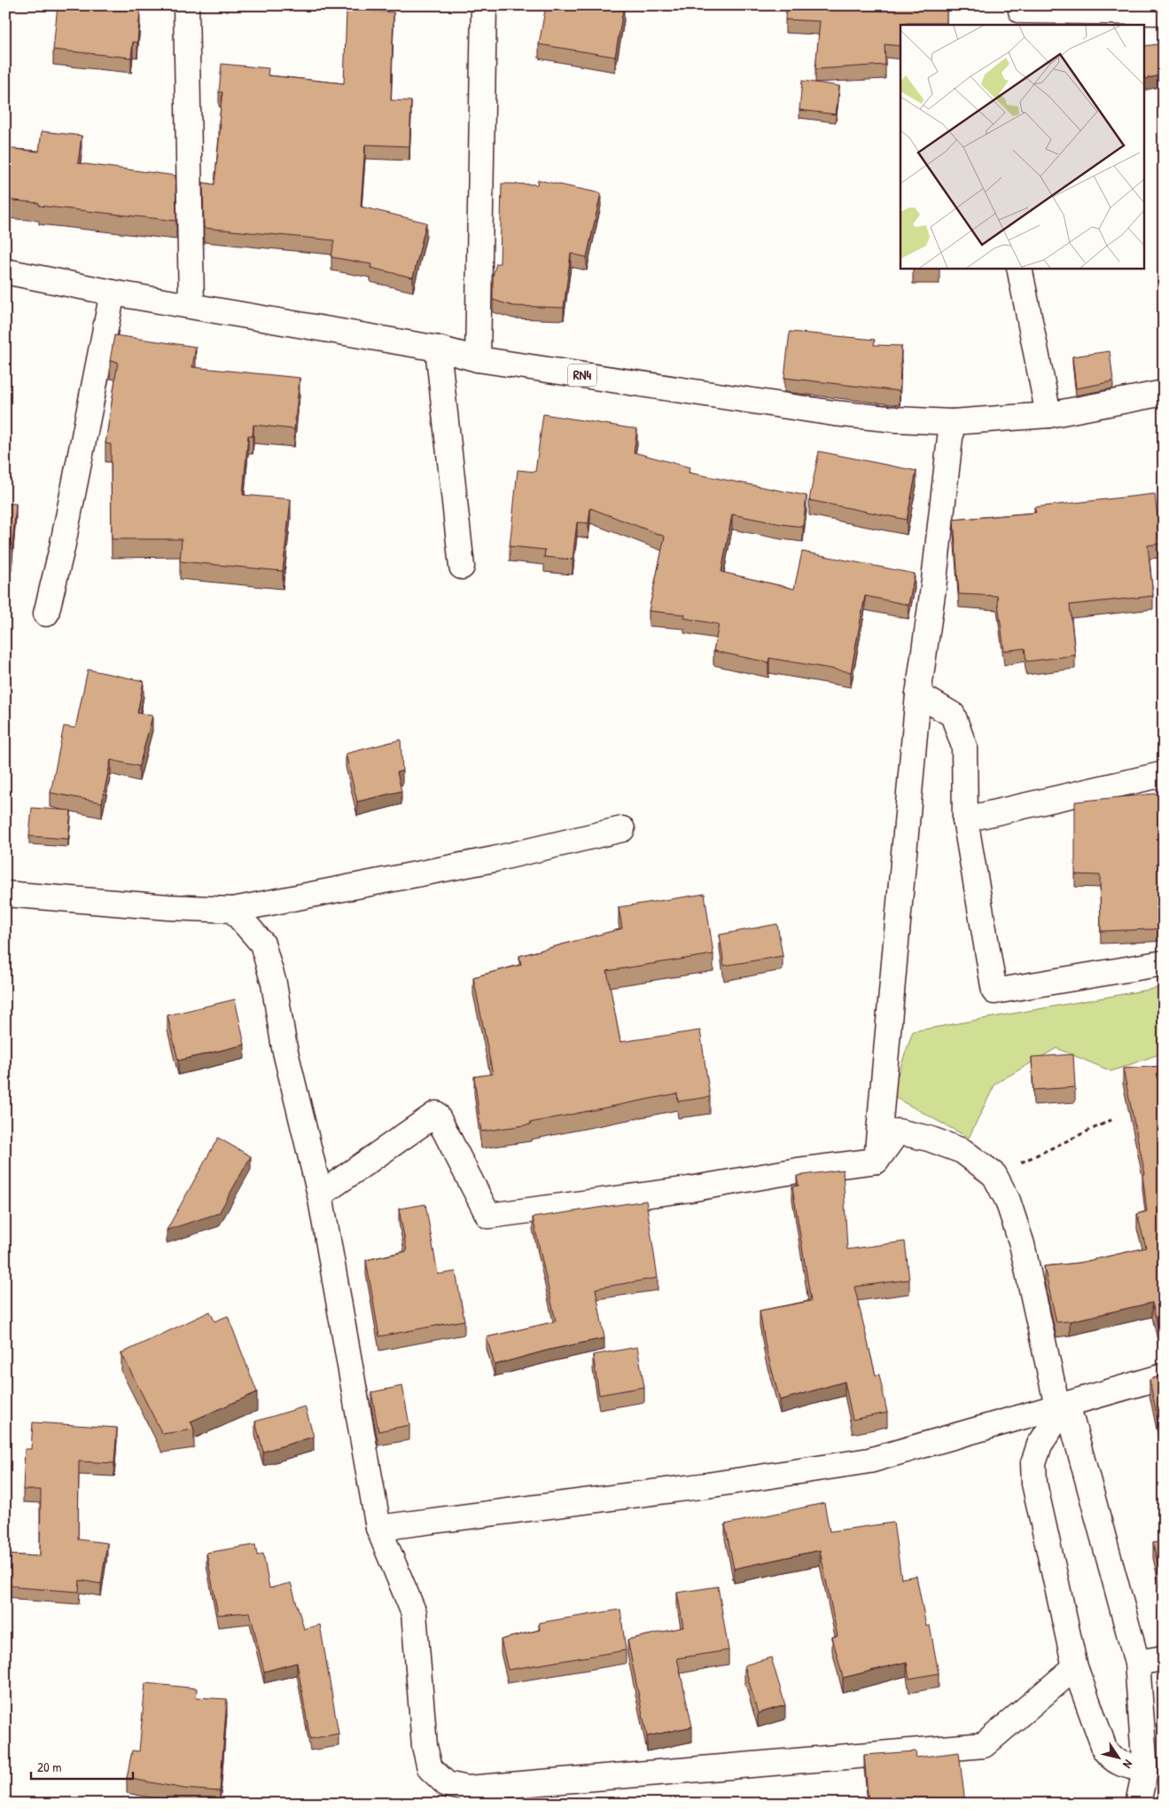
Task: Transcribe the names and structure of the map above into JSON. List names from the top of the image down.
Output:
{
  "streets": {
    "main road": ["RN4"]
  },
  "scale_bar": "20 m",
  "north": "bottom right"
}
